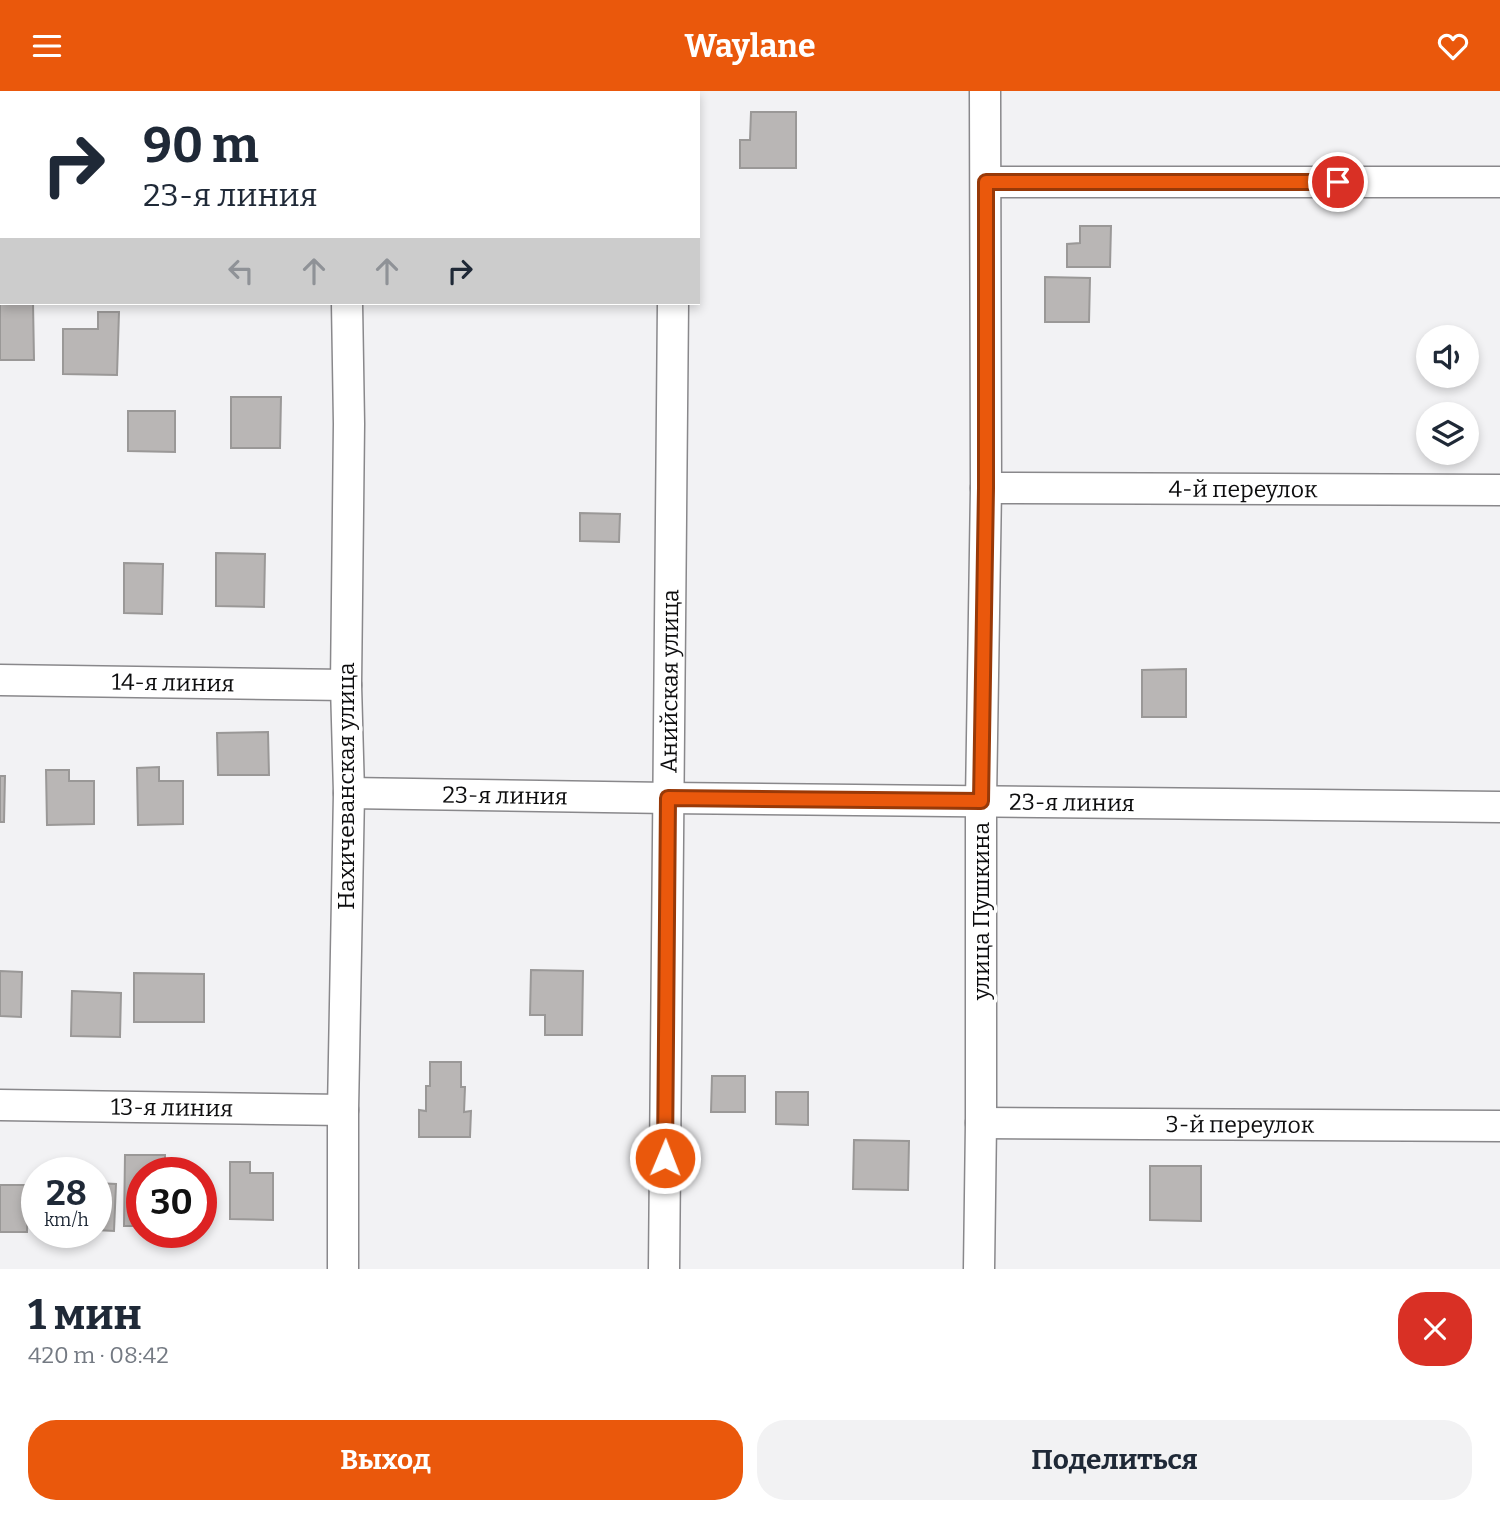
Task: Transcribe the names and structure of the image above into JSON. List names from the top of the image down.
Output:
{
  "streets": {
    "street": [
      "4-й переулок",
      "Анийская улица",
      "14-я линия",
      "Нахичеванская улица",
      "23-я линия",
      "улица Пушкина",
      "13-я линия",
      "3-й переулок"
    ]
  },
  "crossings": [
    ["4-й переулок", "улица Пушкина"],
    ["Анийская улица", "23-я линия"],
    ["14-я линия", "Нахичеванская улица"],
    ["Нахичеванская улица", "23-я линия"],
    ["Нахичеванская улица", "13-я линия"],
    ["23-я линия", "улица Пушкина"],
    ["улица Пушкина", "3-й переулок"]
  ],
  "page": {
    "header": "Waylane",
    "turn": ["90 m", "23-я линия"],
    "speed": "28 km/h",
    "limit": "30",
    "heading": ["1 мин", "420 m · 08:42"],
    "buttons": ["Выход", "Поделиться"]
  }
}
